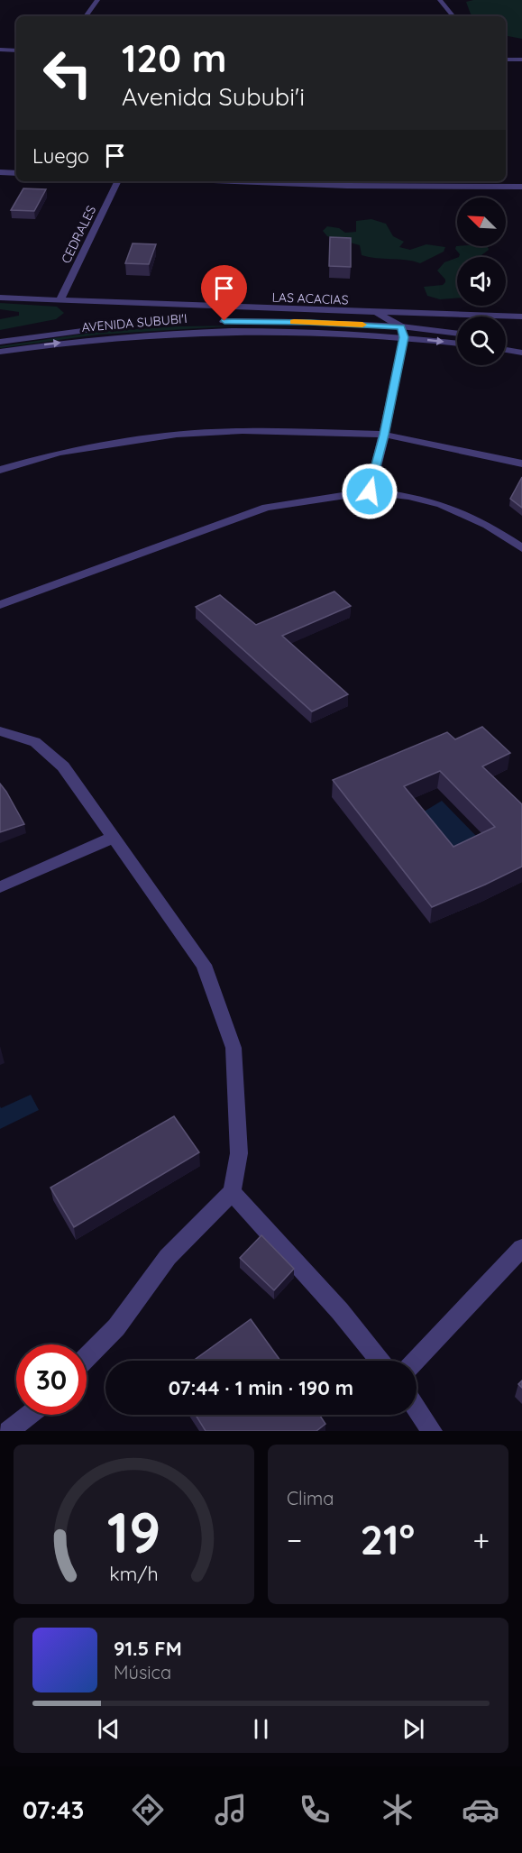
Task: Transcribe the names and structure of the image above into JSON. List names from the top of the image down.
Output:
{
  "streets": {
    "street": ["CEDRALES", "LAS ACACIAS", "AVENIDA SUBUBI'I"]
  },
  "crossings": [
    ["CEDRALES", "LAS ACACIAS"]
  ],
  "north": "top left",
  "page": {
    "turn": ["120 m", "Avenida Sububi'i"],
    "then": "Luego",
    "limit": "30",
    "trip": "07:44 · 1 min · 190 m",
    "tile": "Clima",
    "heat": ["−", "21°", "+"],
    "song": ["91.5 FM", "Música"],
    "tabs": "07:43",
    "gauge": ["19", "km/h"]
  }
}
